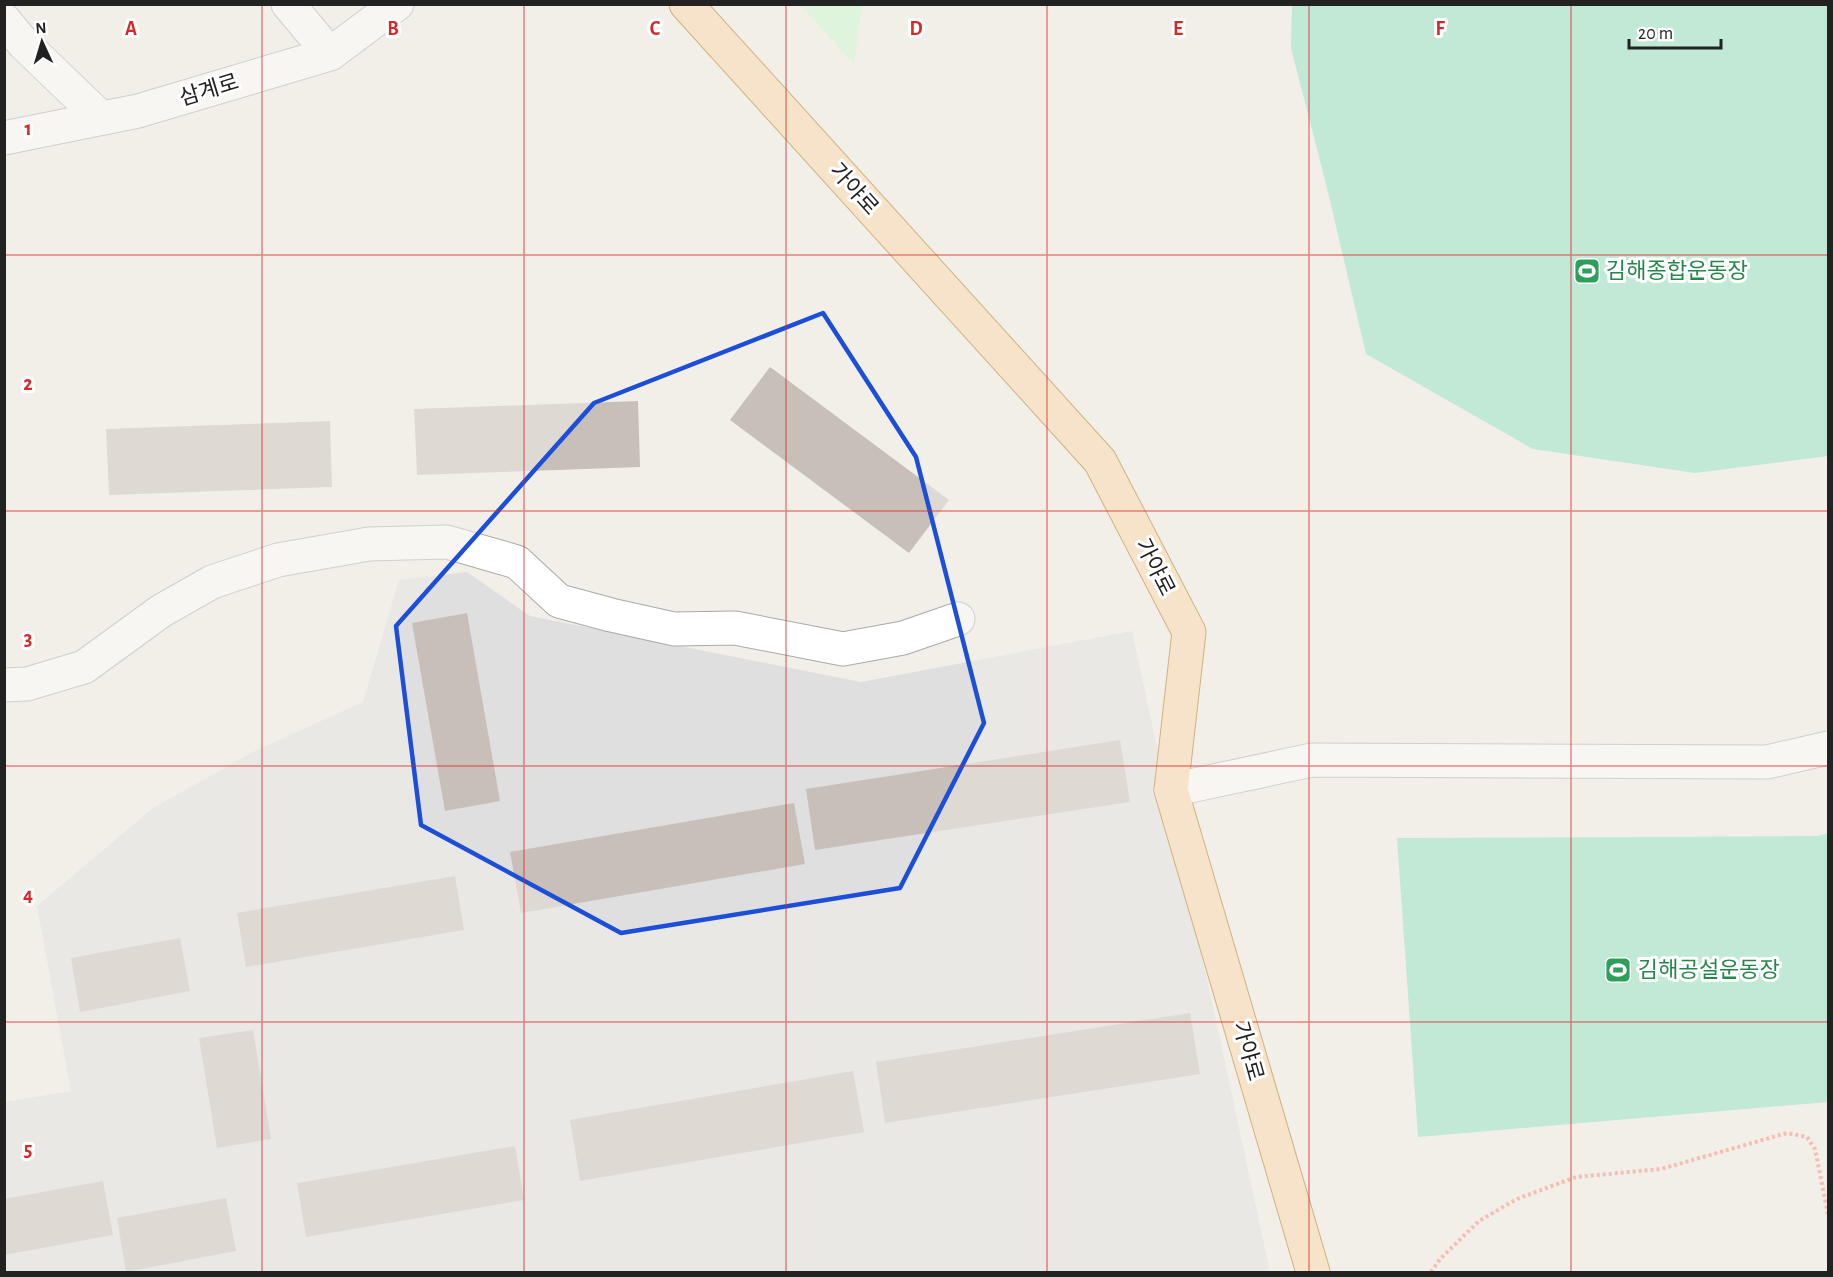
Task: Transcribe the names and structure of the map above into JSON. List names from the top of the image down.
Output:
{
  "streets": {
    "main road": ["가야로"],
    "street": ["삼계로"]
  },
  "places": {
    "sports": ["김해종합운동장", "김해공설운동장"]
  },
  "scale_bar": "20 m",
  "north": "top",
  "grid": {
    "columns": [
      "A",
      "B",
      "C",
      "D",
      "E",
      "F"
    ],
    "rows": [
      "1",
      "2",
      "3",
      "4",
      "5"
    ]
  }
}
